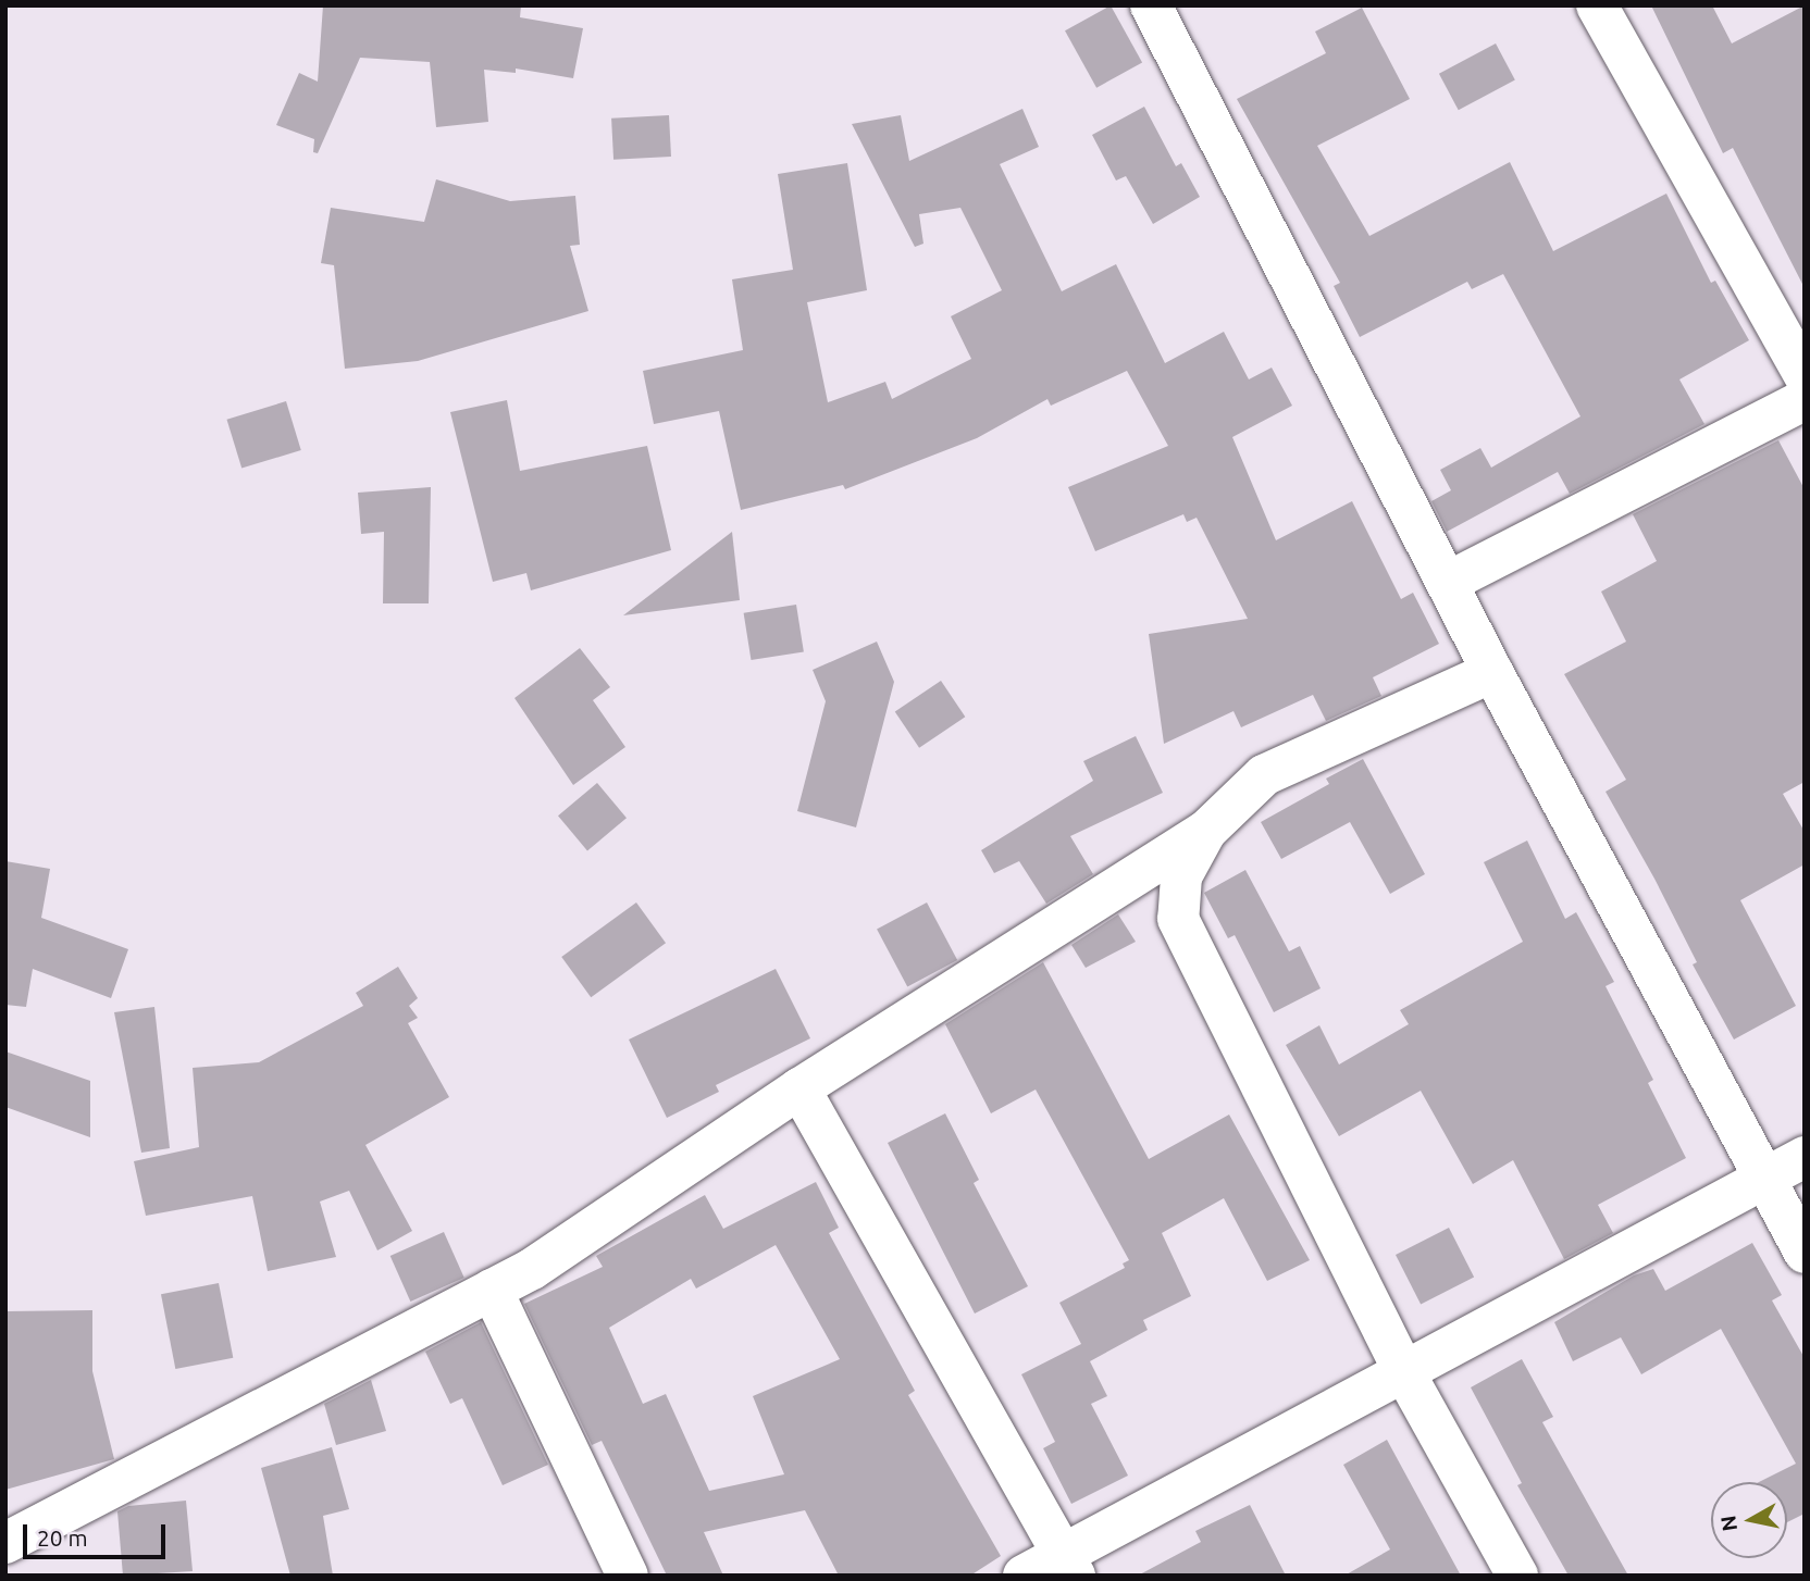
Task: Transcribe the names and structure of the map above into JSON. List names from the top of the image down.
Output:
{
  "scale_bar": "20 m",
  "north": "left"
}
